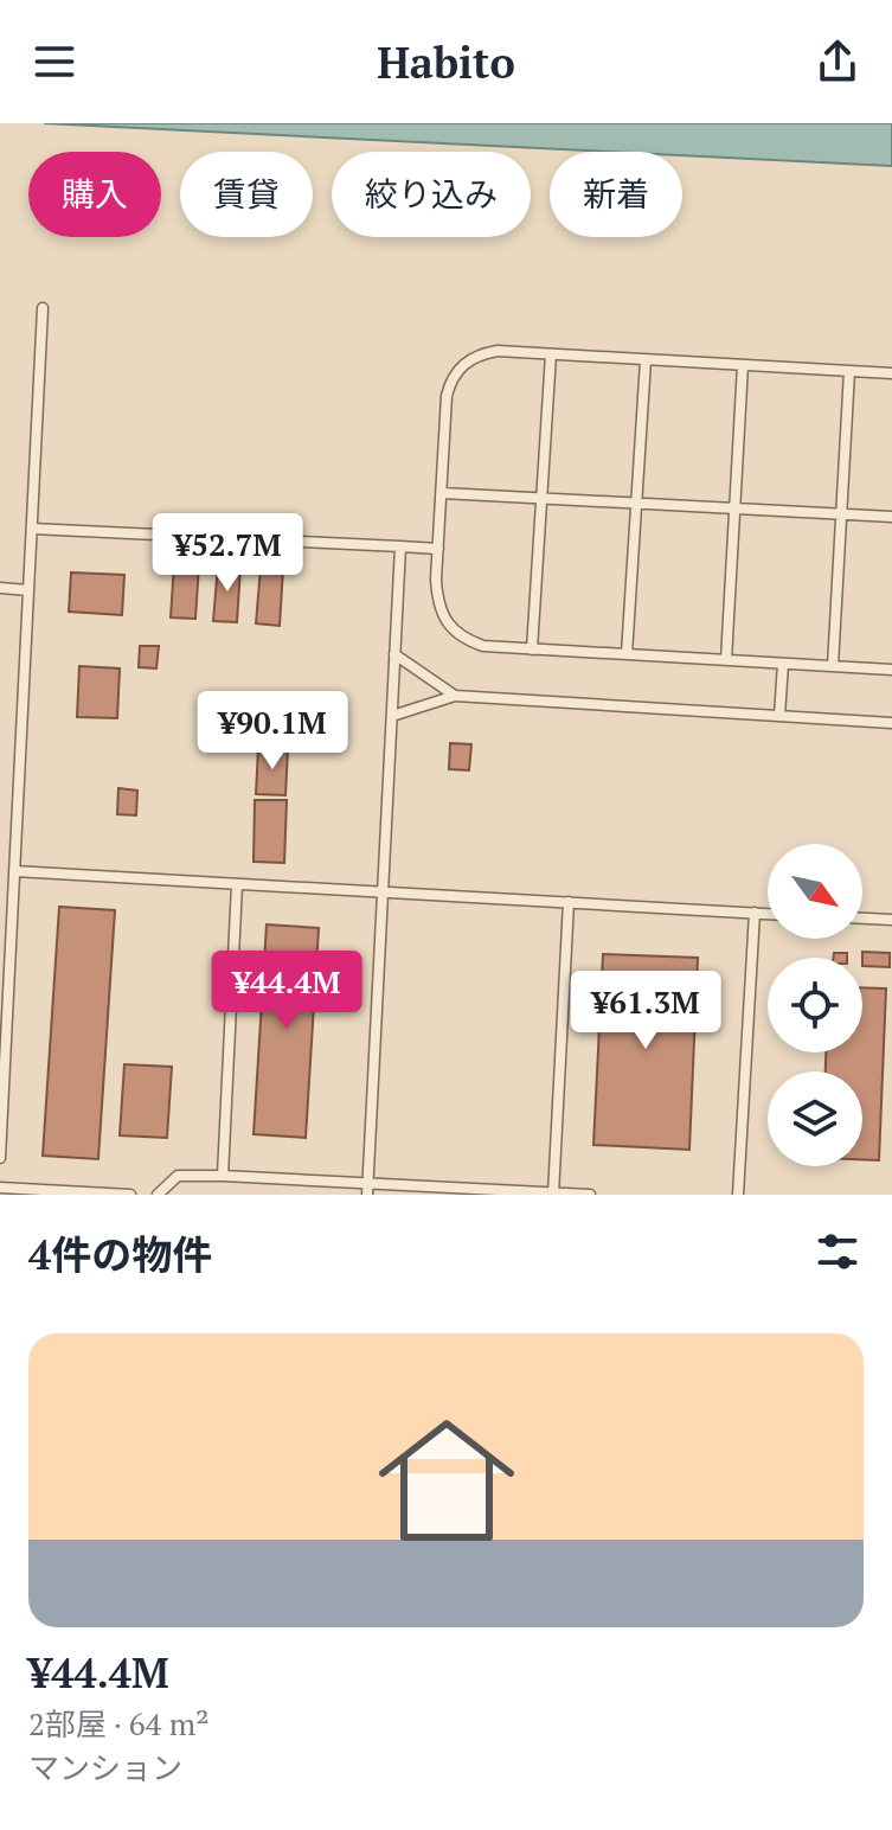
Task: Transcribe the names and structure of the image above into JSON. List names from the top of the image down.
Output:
{
  "north": "bottom right",
  "page": {
    "header": "Habito",
    "chip": [
      "購入",
      "賃貸",
      "絞り込み",
      "新着"
    ],
    "price": [
      "¥52.7M",
      "¥90.1M",
      "¥44.4M",
      "¥61.3M"
    ],
    "heading": "4件の物件",
    "list": [
      {
        "name": "¥44.4M",
        "note": "2部屋 · 64 m² · マンション"
      }
    ]
  }
}
